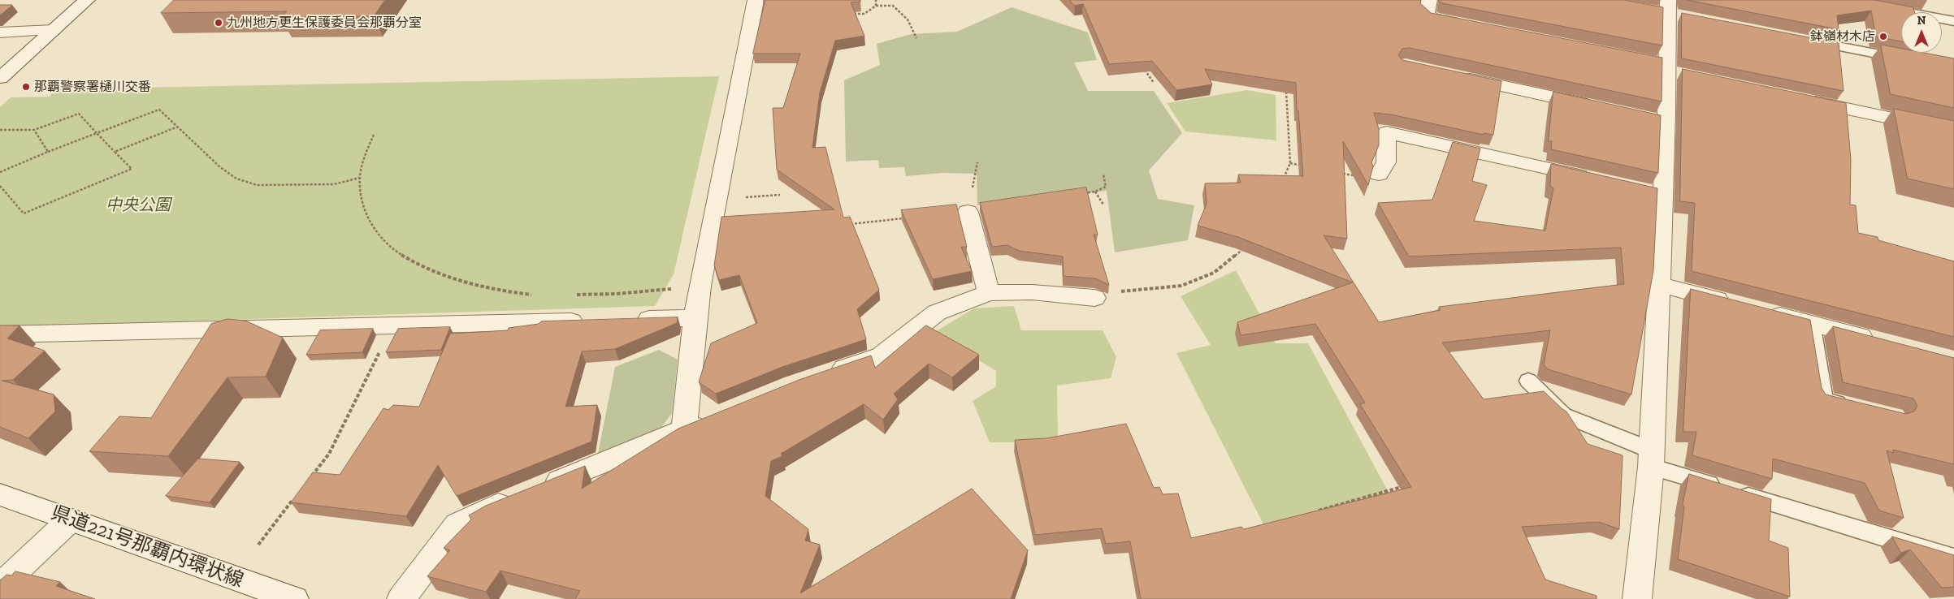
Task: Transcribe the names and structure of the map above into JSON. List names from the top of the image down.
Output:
{
  "streets": {
    "street": ["県道221号那覇内環状線"]
  },
  "parks": ["中央公園"],
  "places": ["九州地方更生保護委員会那覇分室", "鉢嶺材木店", "那覇警察署樋川交番"],
  "north": "top"
}
